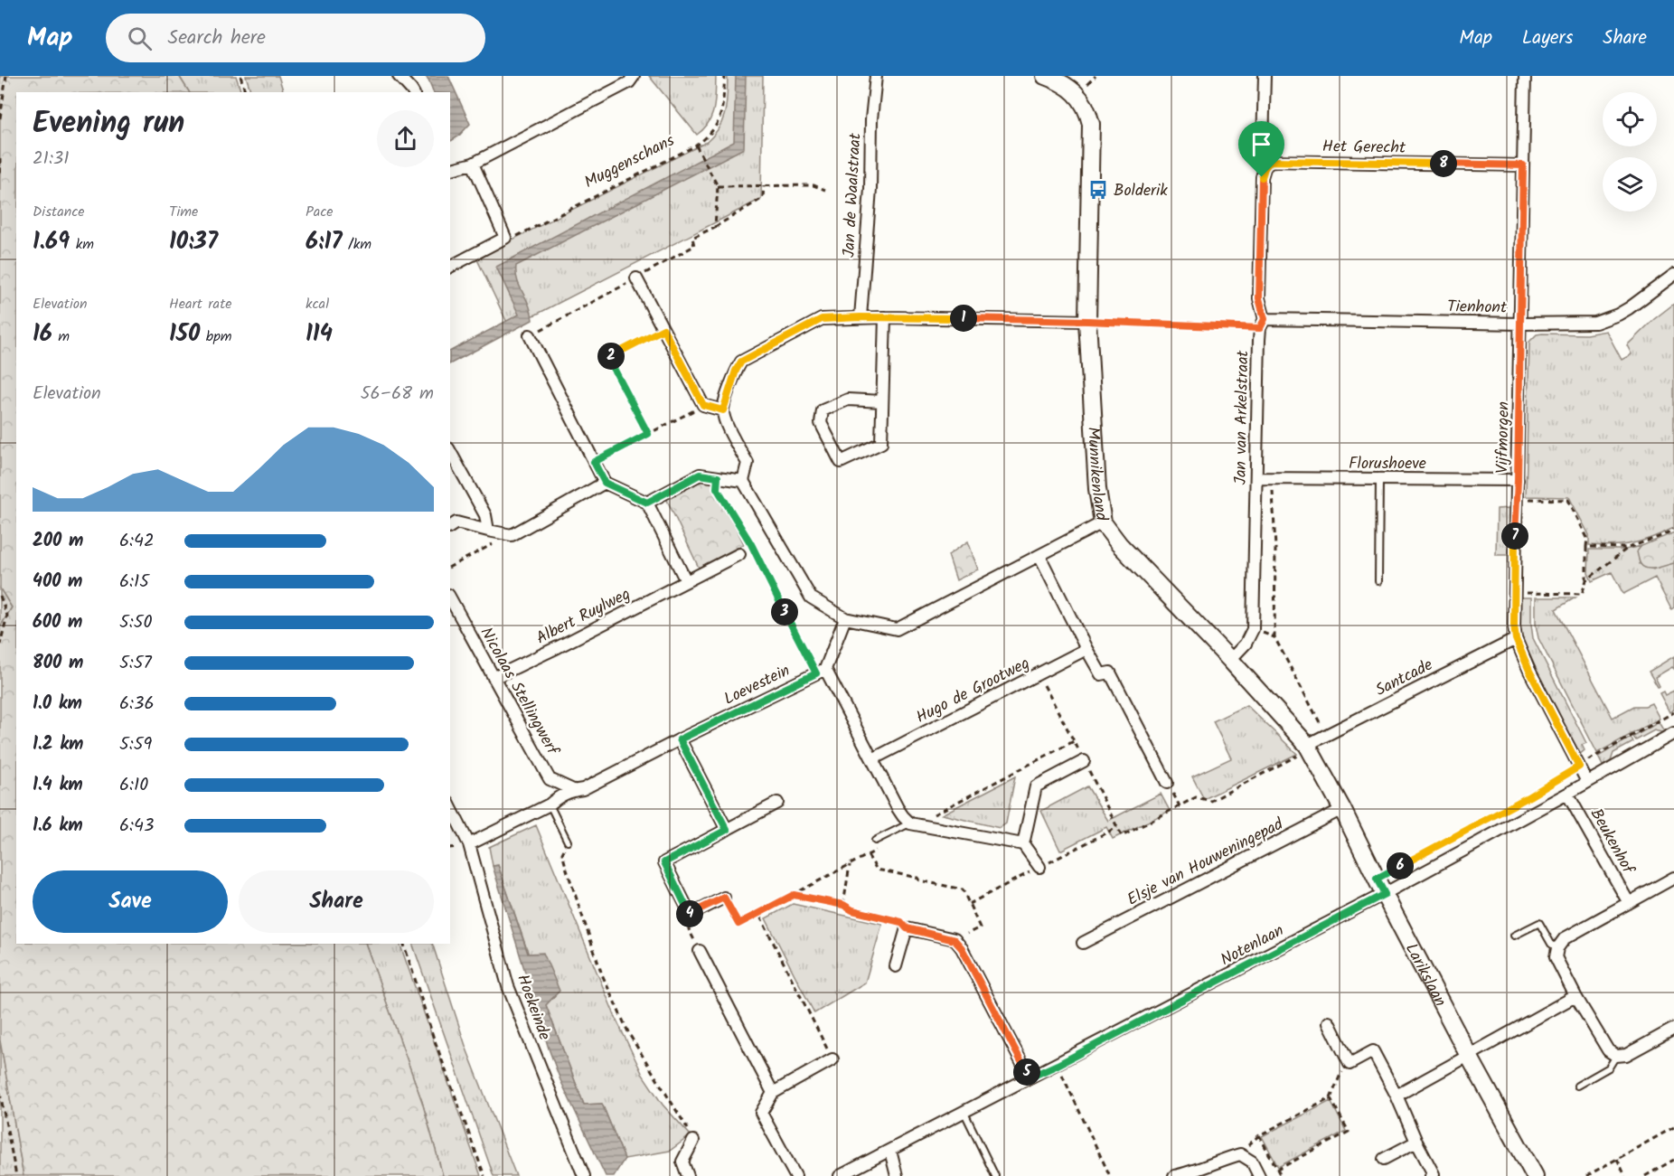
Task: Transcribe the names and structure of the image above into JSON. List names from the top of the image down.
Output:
{
  "streets": {
    "street": [
      "Het Gerecht",
      "Jan de Waalstraat",
      "Tienhont",
      "Jan van Arkelstraat",
      "Vijfmorgen",
      "Florushoeve",
      "Munnikenland",
      "Albert Ruylweg",
      "Santcade",
      "Loevestein",
      "Hugo de Grootweg",
      "Nicolaas Stellingwerf",
      "Beukenhof",
      "Elsje van Houweningepad",
      "Notenlaan",
      "Larikslaan",
      "Hoekeinde"
    ],
    "path": ["Muggenschans"]
  },
  "crossings": [
    ["Het Gerecht", "Jan van Arkelstraat"],
    ["Het Gerecht", "Vijfmorgen"],
    ["Tienhont", "Jan van Arkelstraat"],
    ["Tienhont", "Vijfmorgen"],
    ["Jan van Arkelstraat", "Florushoeve"],
    ["Jan van Arkelstraat", "Munnikenland"],
    ["Vijfmorgen", "Florushoeve"],
    ["Vijfmorgen", "Santcade"],
    ["Vijfmorgen", "Notenlaan"],
    ["Munnikenland", "Santcade"],
    ["Munnikenland", "Elsje van Houweningepad"],
    ["Munnikenland", "Notenlaan"],
    ["Munnikenland", "Larikslaan"],
    ["Albert Ruylweg", "Nicolaas Stellingwerf"],
    ["Loevestein", "Nicolaas Stellingwerf"],
    ["Beukenhof", "Notenlaan"],
    ["Notenlaan", "Larikslaan"]
  ],
  "places": {
    "bus stop": ["Bolderik"]
  },
  "page": {
    "header": "Map",
    "search": "Search here",
    "nav": ["Map", "Layers", "Share"],
    "heading": ["Evening run", "21:31"],
    "pins": [
      "8",
      "1",
      "2",
      "7",
      "3",
      "6",
      "4",
      "5"
    ],
    "stats": [
      ["Distance", "1.69 km"],
      ["Time", "10:37"],
      ["Pace", "6:17 /km"],
      ["Elevation", "16 m"],
      ["Heart rate", "150 bpm"],
      ["kcal", "114"]
    ],
    "chart": ["Elevation", "56–68 m"],
    "list": [
      {
        "name": "200 m",
        "note": "6:42"
      },
      {
        "name": "400 m",
        "note": "6:15"
      },
      {
        "name": "600 m",
        "note": "5:50"
      },
      {
        "name": "800 m",
        "note": "5:57"
      },
      {
        "name": "1.0 km",
        "note": "6:36"
      },
      {
        "name": "1.2 km",
        "note": "5:59"
      },
      {
        "name": "1.4 km",
        "note": "6:10"
      },
      {
        "name": "1.6 km",
        "note": "6:43"
      }
    ],
    "buttons": ["Save", "Share"]
  }
}
